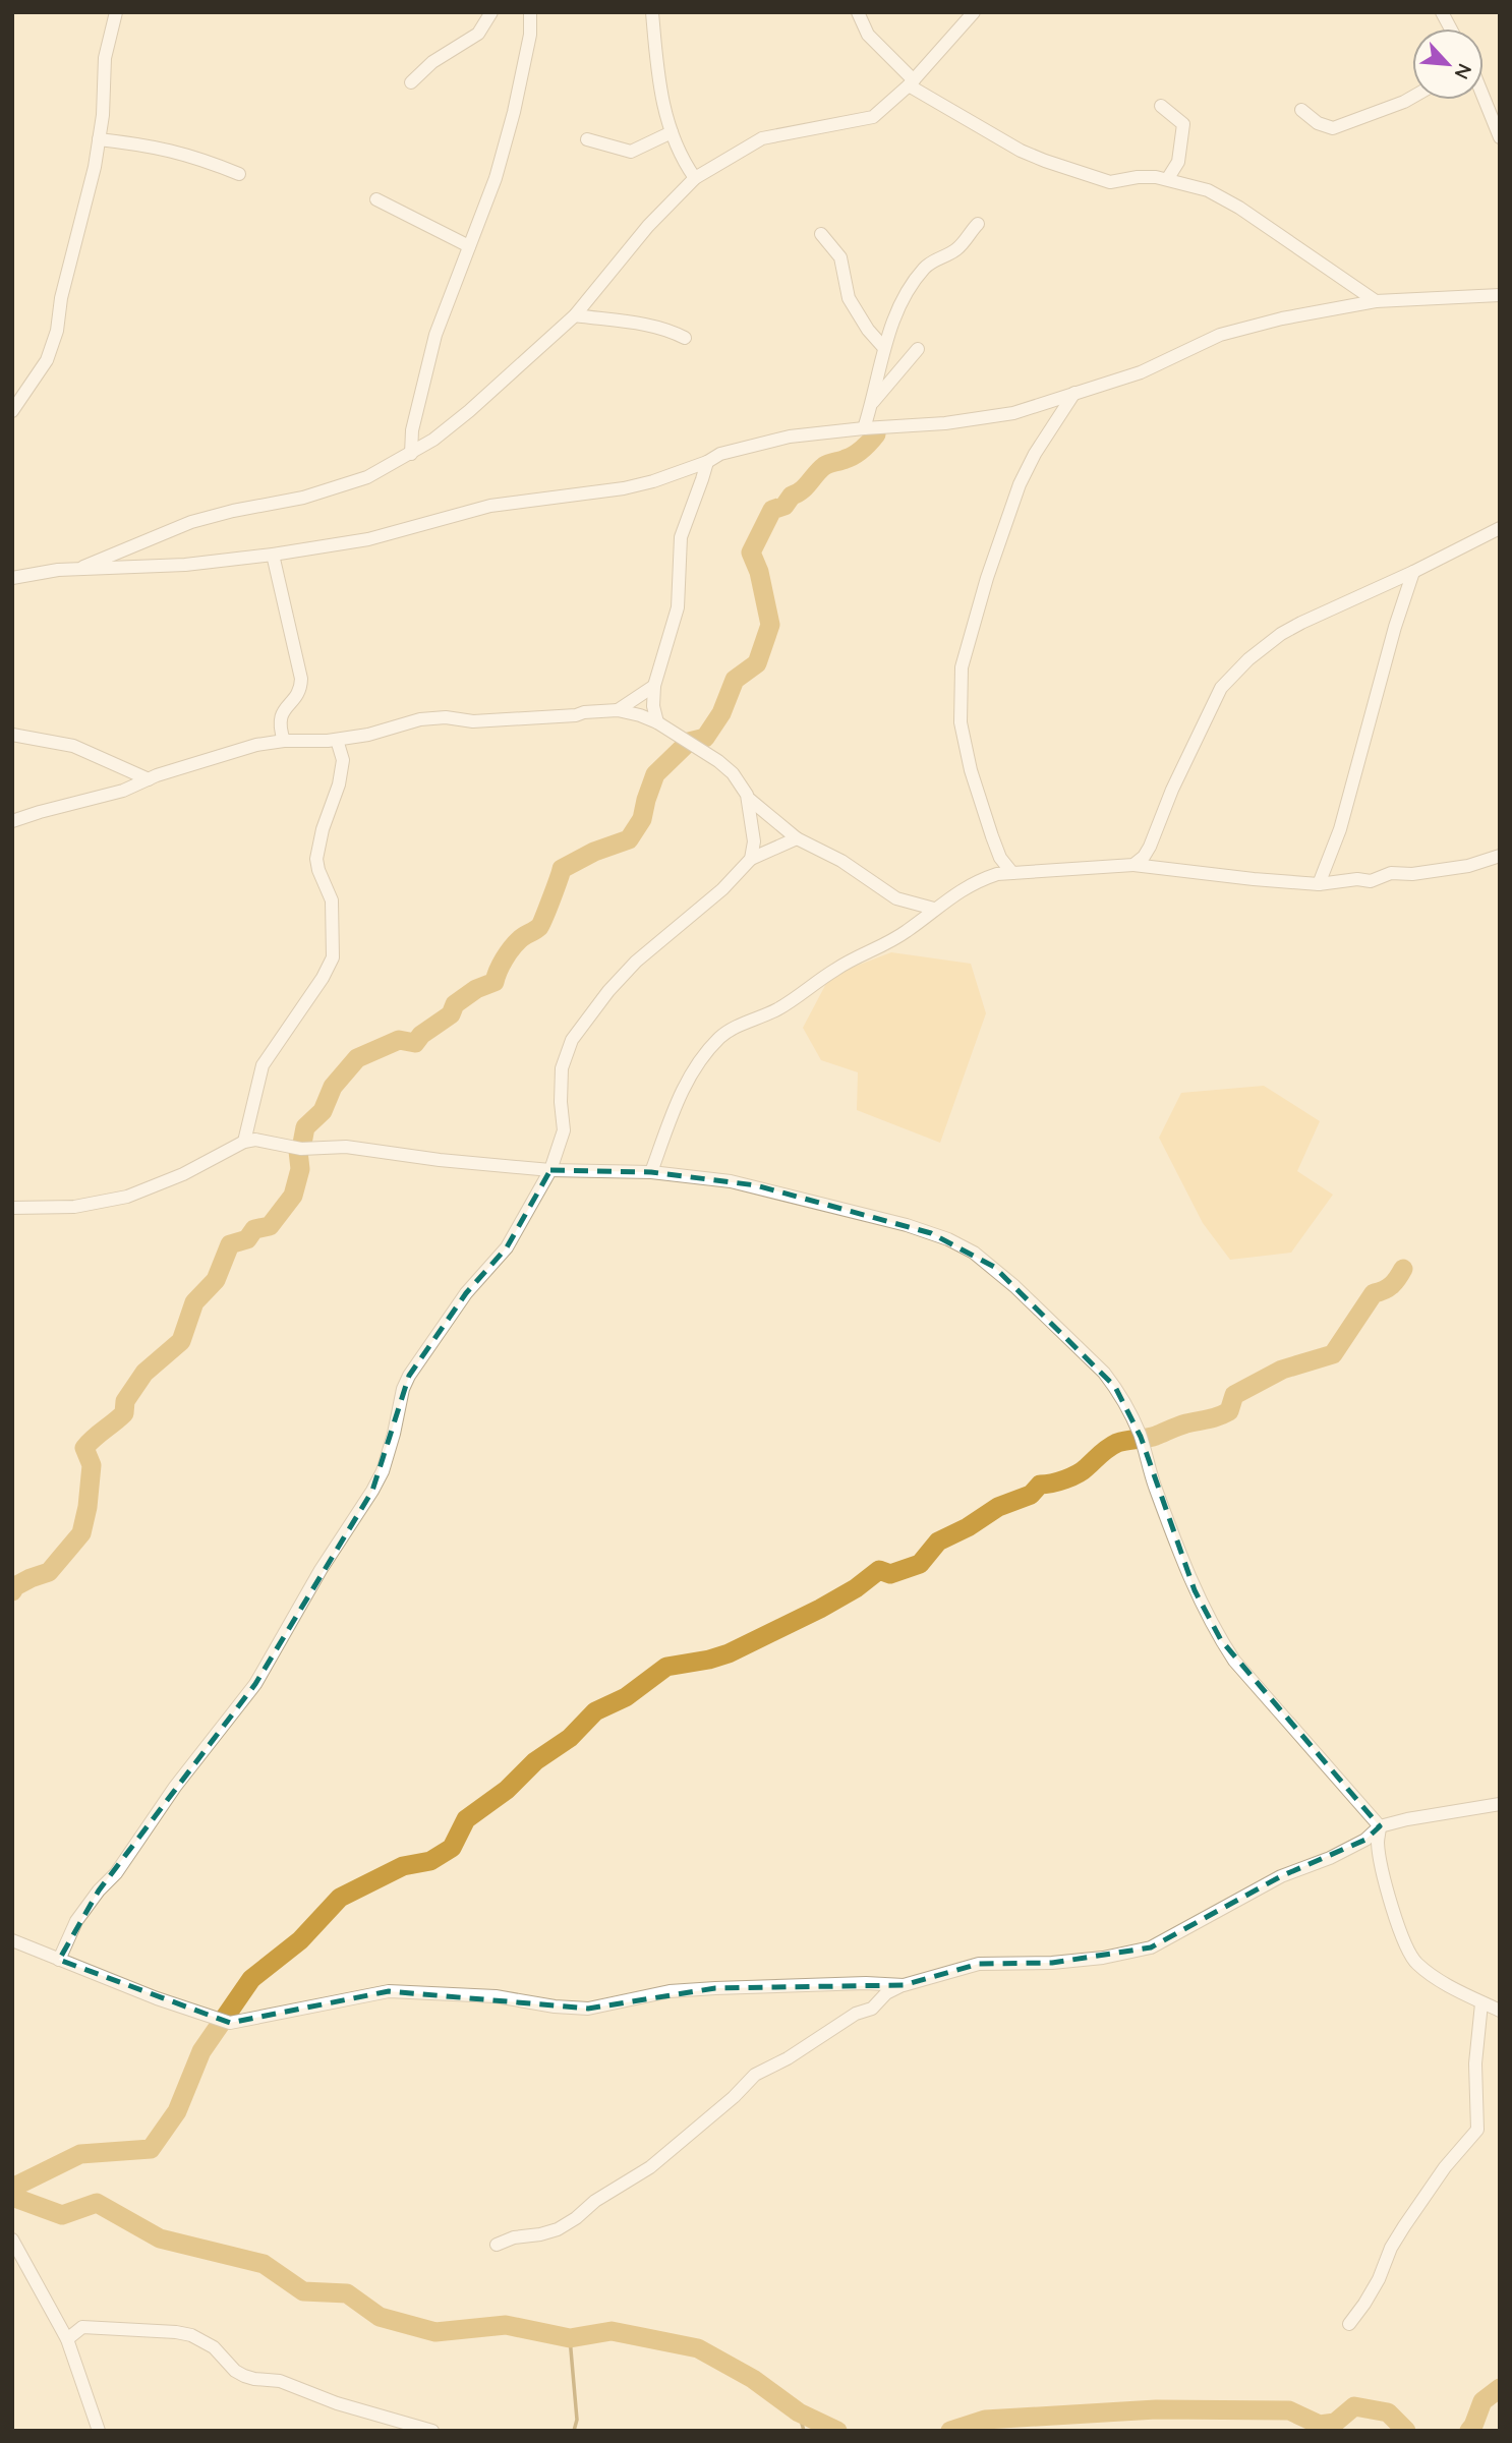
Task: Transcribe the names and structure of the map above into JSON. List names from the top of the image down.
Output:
{
  "north": "bottom right"
}
